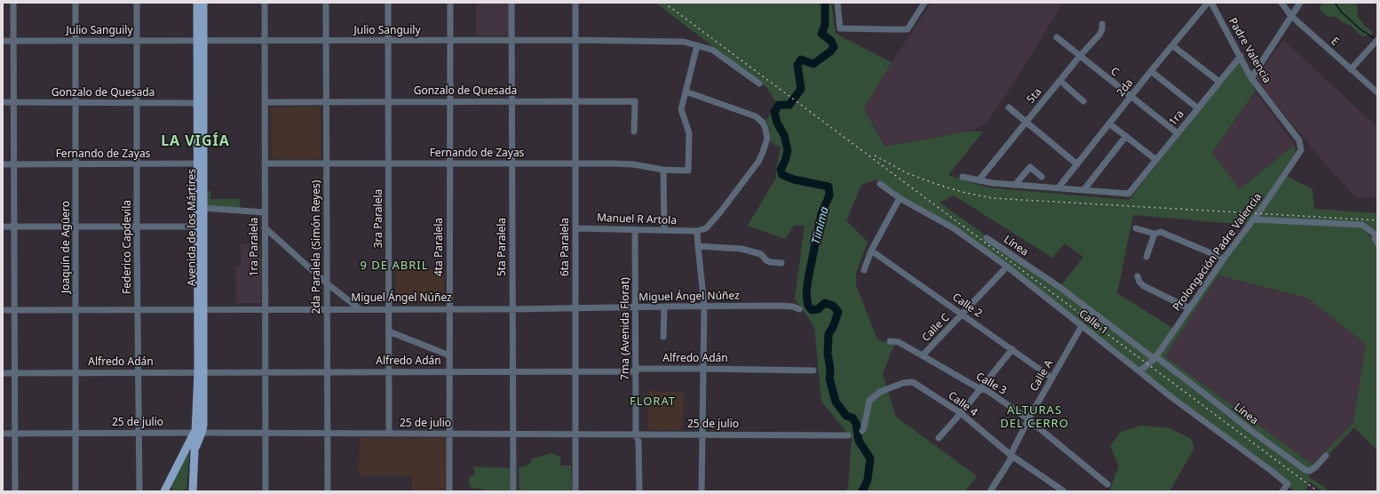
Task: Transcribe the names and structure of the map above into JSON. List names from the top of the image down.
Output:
{
  "streets": {
    "main road": ["Avenida de los Mártires"],
    "street": [
      "Julio Sanguily",
      "E",
      "Padre Valencia",
      "C",
      "2da",
      "Gonzalo de Quesada",
      "5ta",
      "1ra",
      "Fernando de Zayas",
      "3ra Paralela",
      "Manuel R Artola",
      "Línea",
      "Joaquín de Agüero",
      "Federico Capdevila",
      "1ra Paralela",
      "2da Paralela (Simón Reyes)",
      "4ta Paralela",
      "5ta Paralela",
      "6ta Paralela",
      "Prolongación Padre Valencia",
      "Miguel Ángel Núñez",
      "Calle 2",
      "Calle 1",
      "Calle C",
      "7ma (Avenida Florat)",
      "Alfredo Adán",
      "Calle A",
      "Calle 3",
      "Calle 4",
      "25 de julio"
    ]
  },
  "crossings": [
    ["Julio Sanguily", "3ra Paralela"],
    ["Julio Sanguily", "Avenida de los Mártires"],
    ["Julio Sanguily", "Joaquín de Agüero"],
    ["Julio Sanguily", "Federico Capdevila"],
    ["Julio Sanguily", "1ra Paralela"],
    ["Julio Sanguily", "2da Paralela (Simón Reyes)"],
    ["Julio Sanguily", "4ta Paralela"],
    ["Julio Sanguily", "5ta Paralela"],
    ["Julio Sanguily", "6ta Paralela"],
    ["Padre Valencia", "1ra"],
    ["Padre Valencia", "Prolongación Padre Valencia"],
    ["C", "2da"],
    ["C", "5ta"],
    ["C", "1ra"],
    ["Gonzalo de Quesada", "3ra Paralela"],
    ["Gonzalo de Quesada", "Avenida de los Mártires"],
    ["Gonzalo de Quesada", "Joaquín de Agüero"],
    ["Gonzalo de Quesada", "Federico Capdevila"],
    ["Gonzalo de Quesada", "1ra Paralela"],
    ["Gonzalo de Quesada", "2da Paralela (Simón Reyes)"],
    ["Gonzalo de Quesada", "4ta Paralela"],
    ["Gonzalo de Quesada", "5ta Paralela"],
    ["Gonzalo de Quesada", "6ta Paralela"],
    ["Fernando de Zayas", "3ra Paralela"],
    ["Fernando de Zayas", "Avenida de los Mártires"],
    ["Fernando de Zayas", "Joaquín de Agüero"],
    ["Fernando de Zayas", "Federico Capdevila"],
    ["Fernando de Zayas", "1ra Paralela"],
    ["Fernando de Zayas", "2da Paralela (Simón Reyes)"],
    ["Fernando de Zayas", "4ta Paralela"],
    ["Fernando de Zayas", "5ta Paralela"],
    ["Fernando de Zayas", "6ta Paralela"],
    ["3ra Paralela", "Miguel Ángel Núñez"],
    ["3ra Paralela", "Alfredo Adán"],
    ["3ra Paralela", "25 de julio"],
    ["Manuel R Artola", "6ta Paralela"],
    ["Manuel R Artola", "7ma (Avenida Florat)"],
    ["Avenida de los Mártires", "Miguel Ángel Núñez"],
    ["Avenida de los Mártires", "Alfredo Adán"],
    ["Avenida de los Mártires", "25 de julio"],
    ["Línea", "Prolongación Padre Valencia"],
    ["Joaquín de Agüero", "Miguel Ángel Núñez"],
    ["Joaquín de Agüero", "Alfredo Adán"],
    ["Joaquín de Agüero", "25 de julio"],
    ["Federico Capdevila", "Miguel Ángel Núñez"],
    ["Federico Capdevila", "Alfredo Adán"],
    ["Federico Capdevila", "25 de julio"],
    ["1ra Paralela", "Miguel Ángel Núñez"],
    ["1ra Paralela", "Alfredo Adán"],
    ["1ra Paralela", "25 de julio"],
    ["2da Paralela (Simón Reyes)", "Miguel Ángel Núñez"],
    ["2da Paralela (Simón Reyes)", "Alfredo Adán"],
    ["2da Paralela (Simón Reyes)", "25 de julio"],
    ["4ta Paralela", "Miguel Ángel Núñez"],
    ["4ta Paralela", "Alfredo Adán"],
    ["4ta Paralela", "25 de julio"],
    ["5ta Paralela", "Miguel Ángel Núñez"],
    ["5ta Paralela", "Alfredo Adán"],
    ["5ta Paralela", "25 de julio"],
    ["6ta Paralela", "Miguel Ángel Núñez"],
    ["6ta Paralela", "Alfredo Adán"],
    ["6ta Paralela", "25 de julio"],
    ["Prolongación Padre Valencia", "Calle 1"],
    ["Miguel Ángel Núñez", "7ma (Avenida Florat)"],
    ["Calle 2", "Calle C"],
    ["Calle 2", "Calle A"],
    ["Calle 1", "Calle C"],
    ["Calle 1", "Calle A"],
    ["Calle C", "Calle 3"],
    ["7ma (Avenida Florat)", "Alfredo Adán"],
    ["7ma (Avenida Florat)", "25 de julio"],
    ["Calle A", "Calle 3"],
    ["Calle A", "Calle 4"]
  ],
  "districts": [
    "LA VIGÍA",
    "9 DE ABRIL",
    "FLORAT",
    "ALTURAS DEL CERRO"
  ],
  "water": ["Tíinima"]
}
